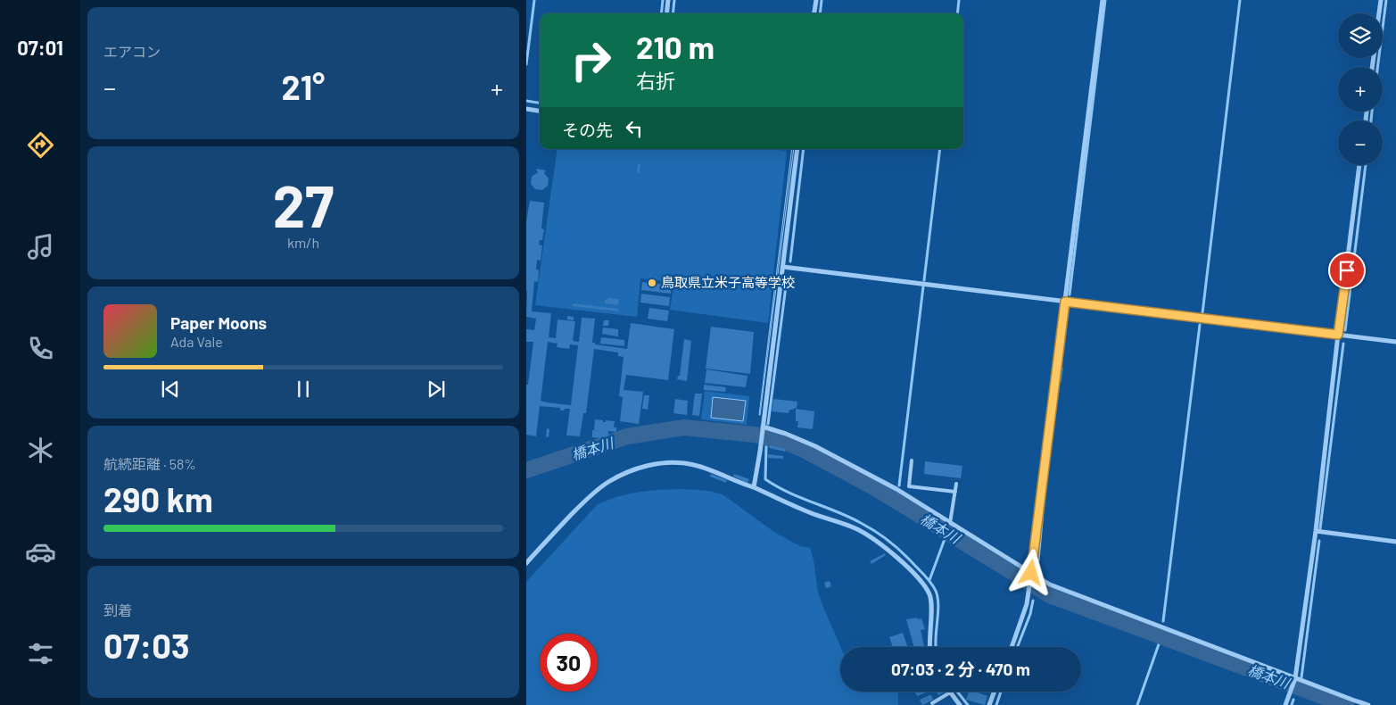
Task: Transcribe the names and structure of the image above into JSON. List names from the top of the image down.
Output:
{
  "water": ["橋本川"],
  "places": ["鳥取県立米子高等学校"],
  "page": {
    "tabs": "07:01",
    "tile": [
      "エアコン",
      ["27", "km/h"],
      ["航続距離 · 58%", "290 km"],
      ["到着", "07:03"]
    ],
    "map_buttons": ["+", "−"],
    "turn": ["210 m", "右折"],
    "heat": ["−", "21°", "+"],
    "then": "その先",
    "song": ["Paper Moons", "Ada Vale"],
    "limit": "30",
    "trip": "07:03 · 2 分 · 470 m"
  }
}
